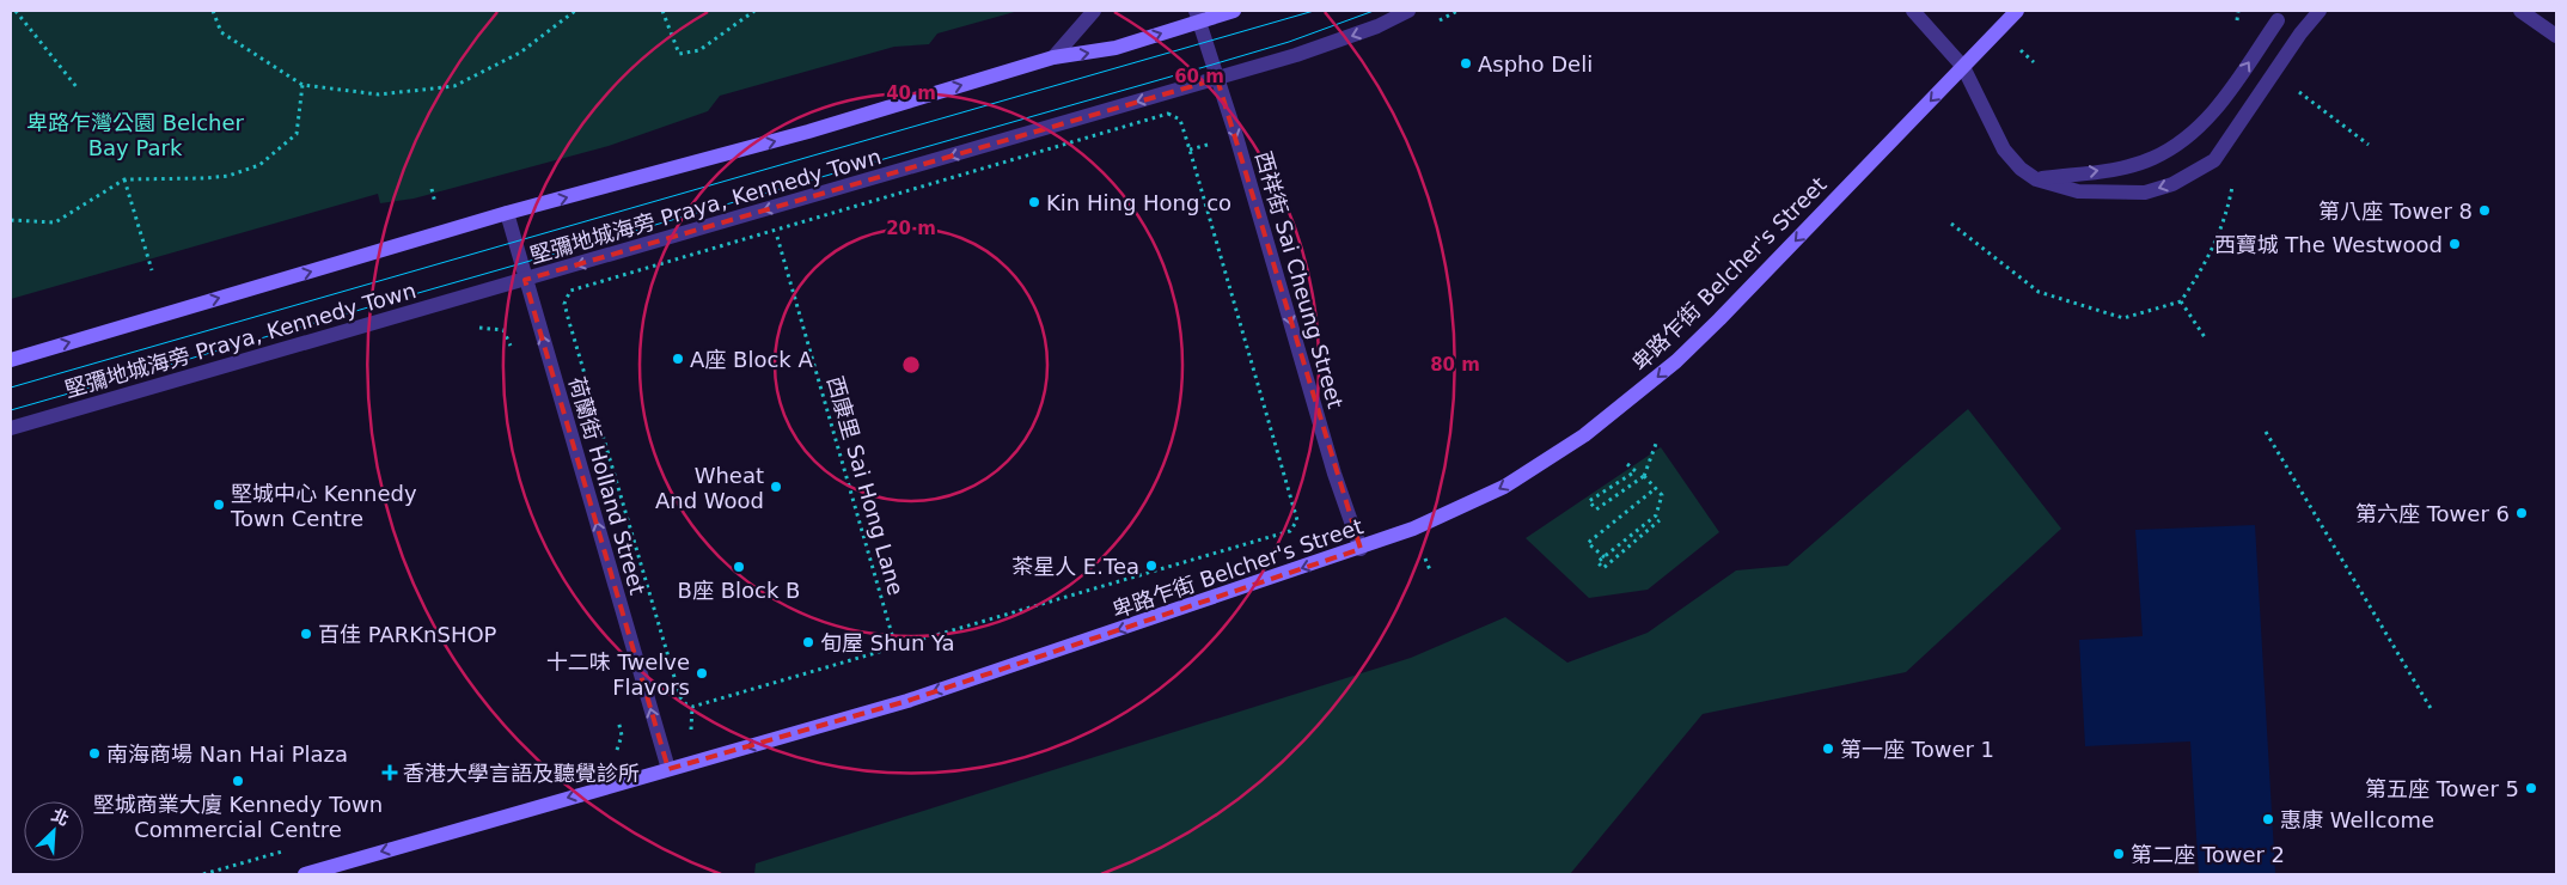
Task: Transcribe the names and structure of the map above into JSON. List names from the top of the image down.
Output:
{
  "streets": {
    "main road": ["堅彌地城海旁 Praya, Kennedy Town", "卑路乍街 Belcher's Street"],
    "street": ["西祥街 Sai Cheung Street", "荷蘭街 Holland Street"],
    "path": ["西康里 Sai Hong Lane"]
  },
  "crossings": [
    ["堅彌地城海旁 Praya, Kennedy Town", "西祥街 Sai Cheung Street"],
    ["堅彌地城海旁 Praya, Kennedy Town", "荷蘭街 Holland Street"],
    ["卑路乍街 Belcher's Street", "西祥街 Sai Cheung Street"],
    ["卑路乍街 Belcher's Street", "荷蘭街 Holland Street"]
  ],
  "one_way": ["卑路乍街 Belcher's Street", "西祥街 Sai Cheung Street", "荷蘭街 Holland Street"],
  "parks": ["卑路乍灣公園 Belcher Bay Park"],
  "places": {
    "other": [
      "Aspho Deli",
      "Kin Hing Hong co",
      "第八座 Tower 8",
      "西寶城 The Westwood",
      "A座 Block A",
      "Wheat And Wood",
      "堅城中心 Kennedy Town Centre",
      "第六座 Tower 6",
      "茶星人 E.Tea",
      "B座 Block B",
      "百佳 PARKnSHOP",
      "旬屋 Shun Ya",
      "十二味 Twelve Flavors",
      "第一座 Tower 1",
      "南海商場 Nan Hai Plaza",
      "堅城商業大廈 Kennedy Town Commercial Centre",
      "第五座 Tower 5",
      "惠康 Wellcome",
      "第二座 Tower 2"
    ],
    "health": ["香港大學言語及聽覺診所"]
  },
  "north": "top right",
  "rings": [
    "60 m",
    "40 m",
    "20 m",
    "80 m"
  ]
}
